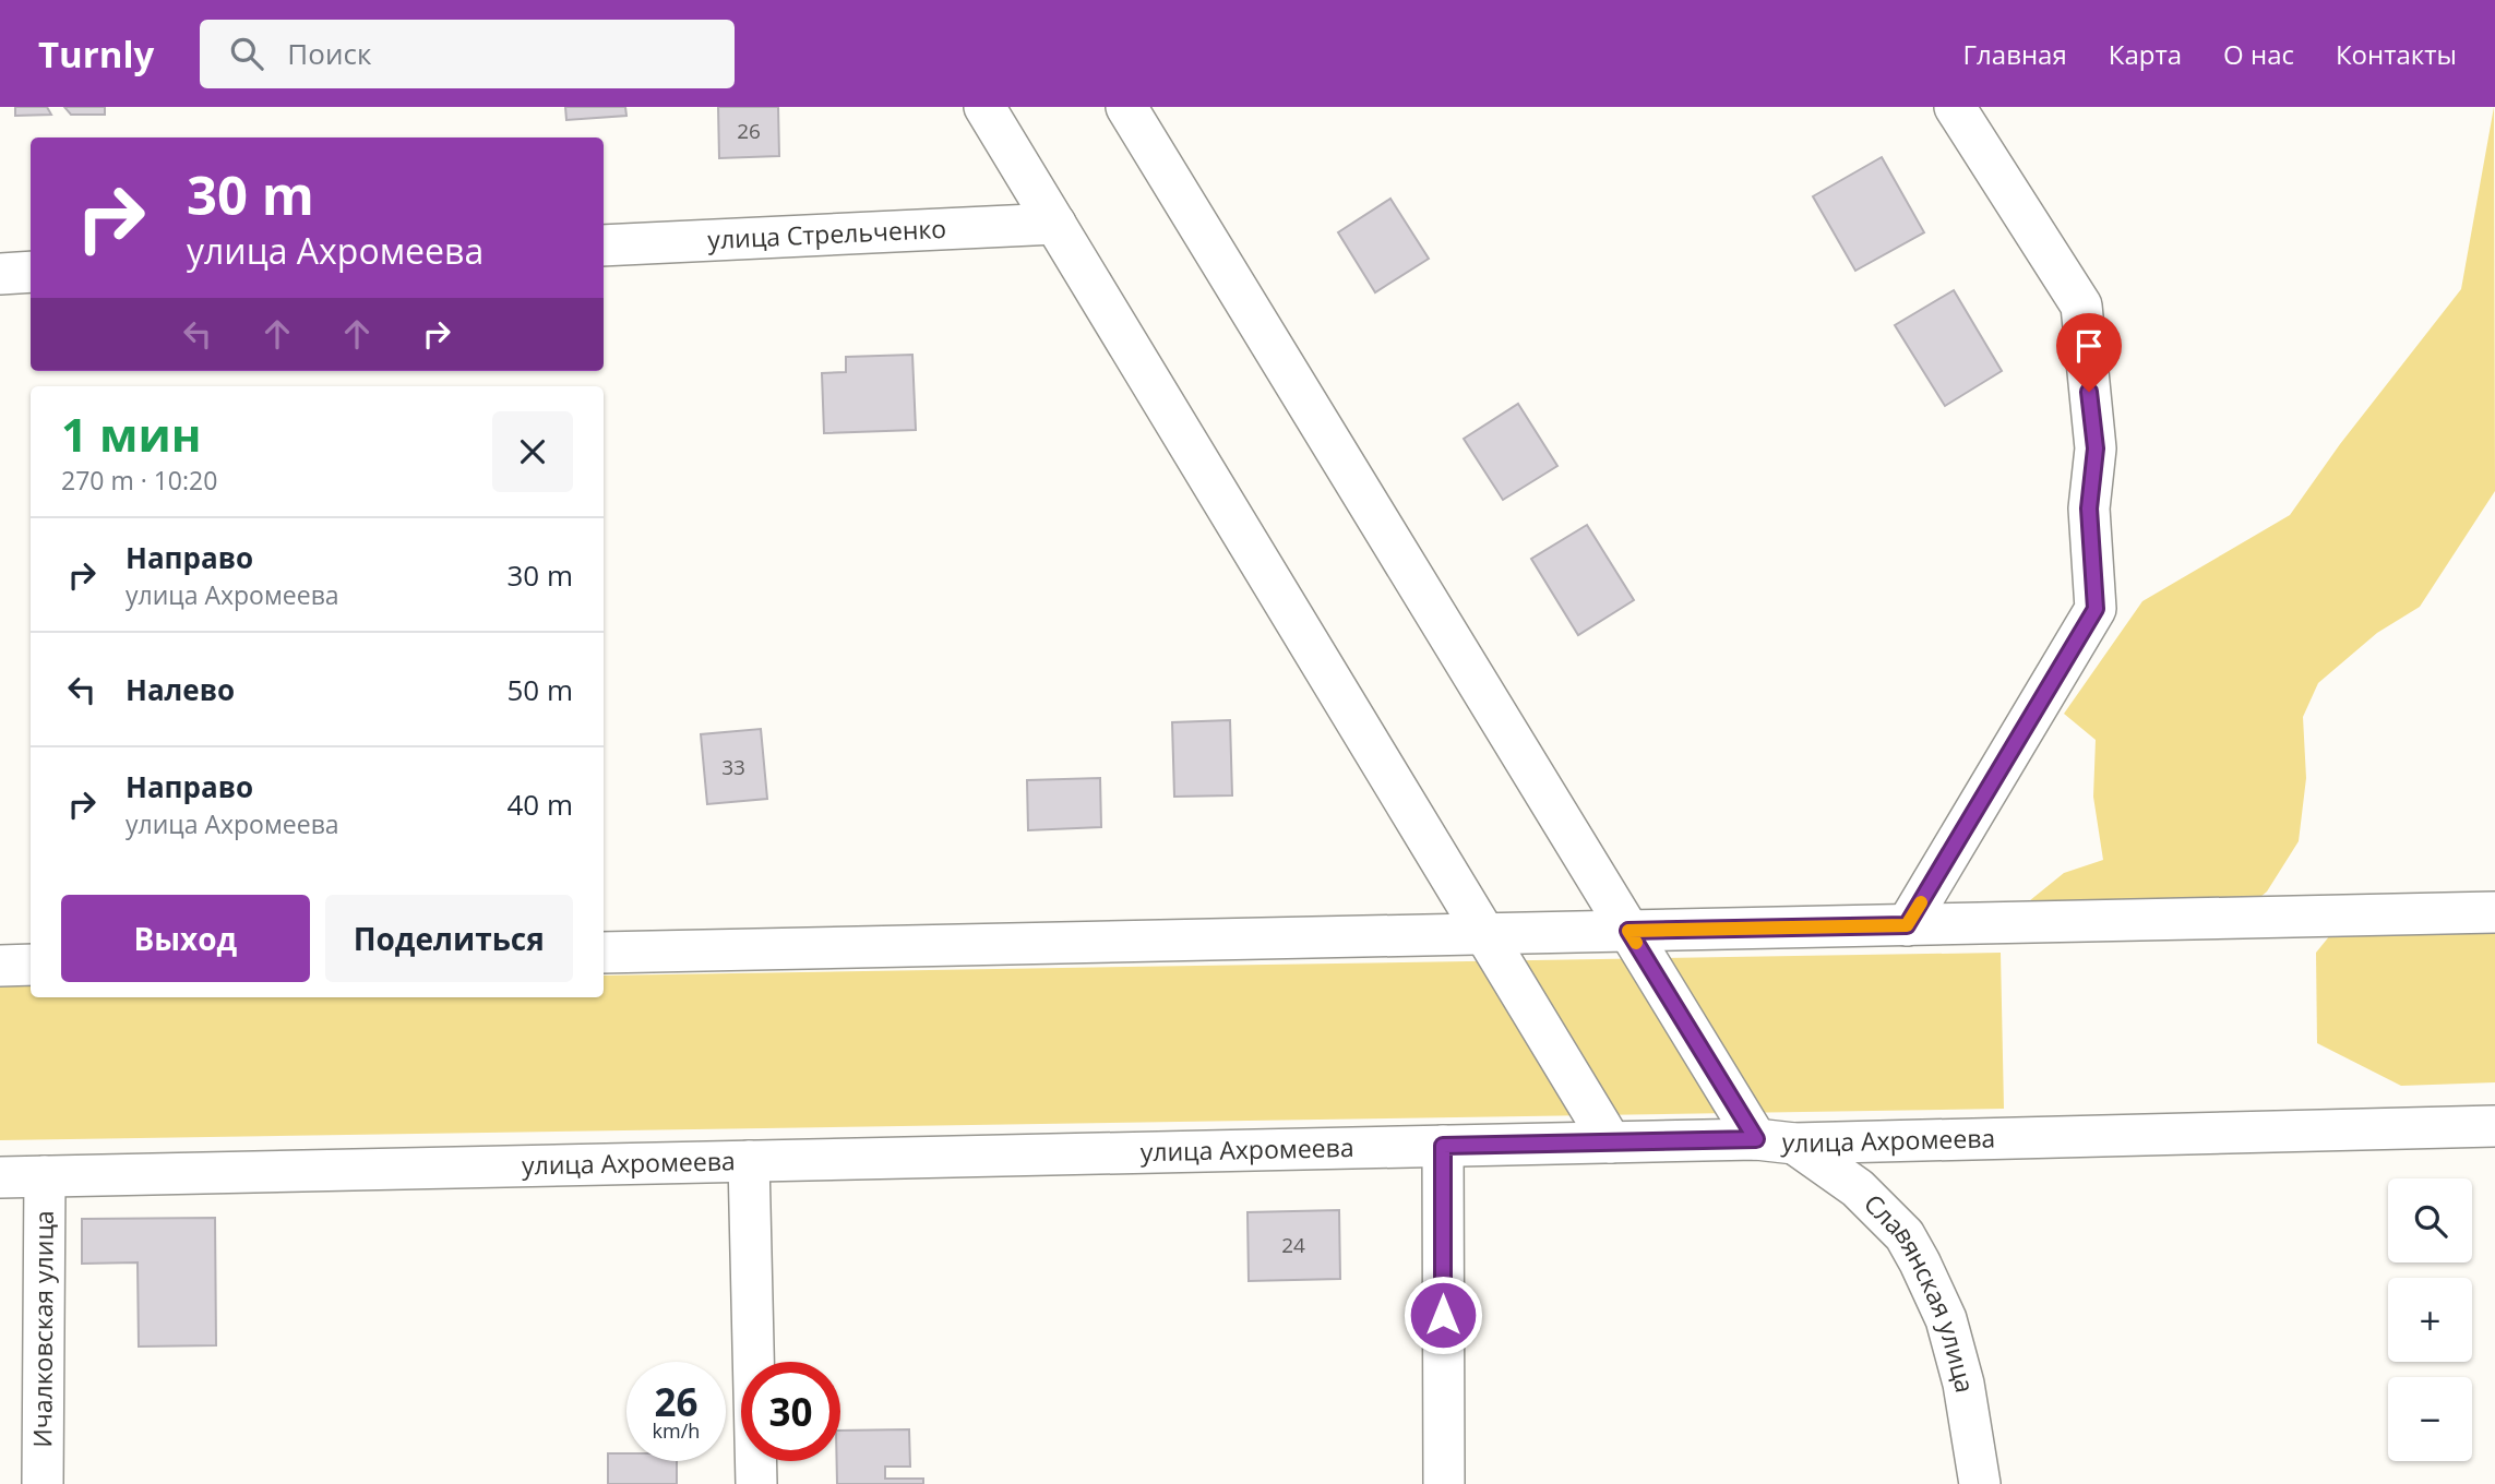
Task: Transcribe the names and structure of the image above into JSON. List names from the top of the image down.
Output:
{
  "streets": {
    "street": [
      "улица Стрельченко",
      "улица Ахромеева",
      "Славянская улица",
      "Ичалковская улица"
    ]
  },
  "crossings": [
    ["улица Ахромеева", "Славянская улица"],
    ["улица Ахромеева", "Ичалковская улица"]
  ],
  "house_numbers": ["26", "33", "24"],
  "page": {
    "header": "Turnly",
    "search": "Поиск",
    "nav": [
      "Главная",
      "Карта",
      "О нас",
      "Контакты"
    ],
    "turn": ["30 m", "улица Ахромеева"],
    "heading": ["1 мин", "270 m · 10:20"],
    "list": [
      {
        "name": "Направо",
        "note": "улица Ахромеева",
        "value": "30 m"
      },
      {
        "name": "Налево",
        "value": "50 m"
      },
      {
        "name": "Направо",
        "note": "улица Ахромеева",
        "value": "40 m"
      }
    ],
    "buttons": ["Выход", "Поделиться"],
    "map_buttons": ["+", "−"],
    "speed": "26 km/h",
    "limit": "30"
  }
}
